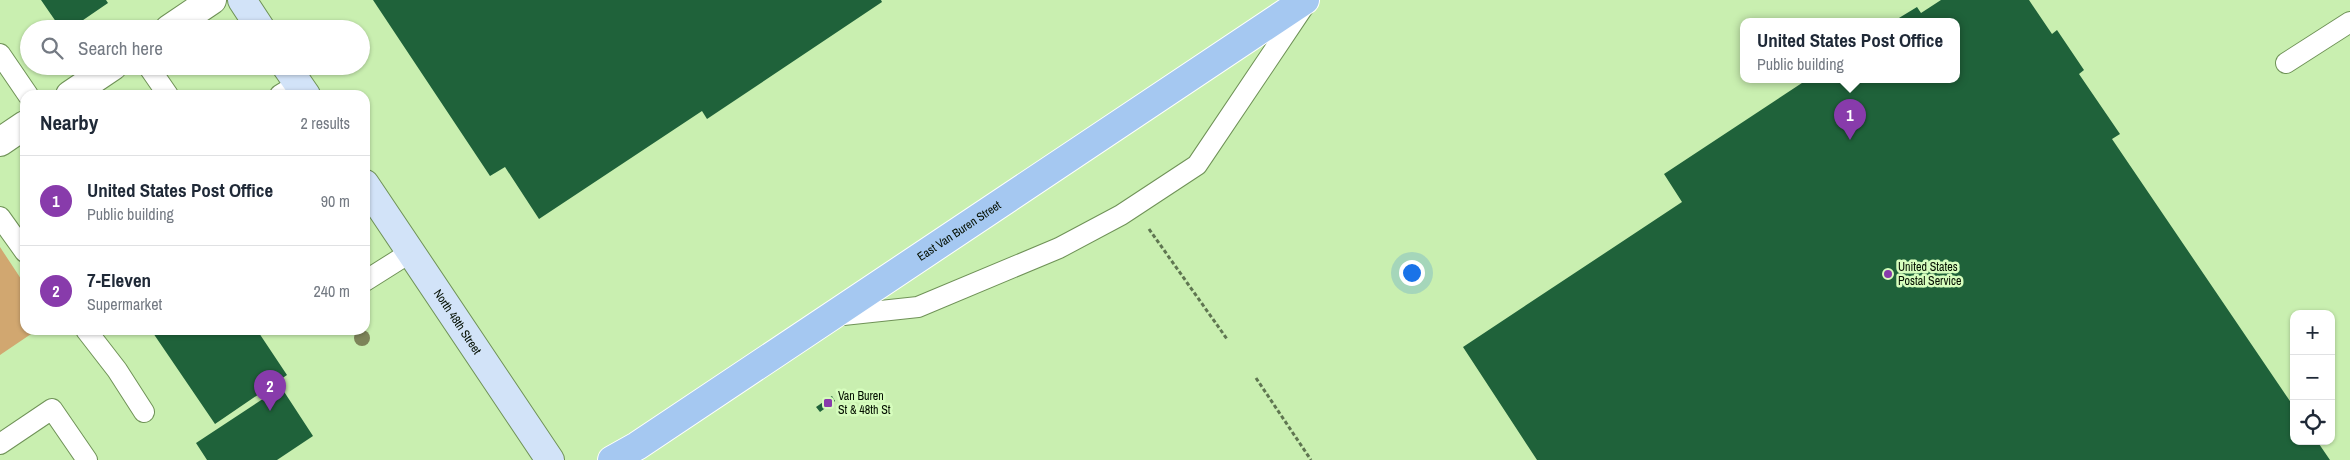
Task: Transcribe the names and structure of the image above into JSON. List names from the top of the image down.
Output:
{
  "streets": {
    "main road": ["East Van Buren Street"],
    "street": ["North 48th Street"]
  },
  "places": {
    "other": ["United States Postal Service"],
    "transit": ["Van Buren St & 48th St"]
  },
  "page": {
    "popup": ["United States Post Office", "Public building"],
    "search": "Search here",
    "heading": ["Nearby", "2 results"],
    "pins": ["1", "2"],
    "list": [
      {
        "mark": "1",
        "name": "United States Post Office",
        "note": "Public building",
        "value": "90 m"
      },
      {
        "mark": "2",
        "name": "7-Eleven",
        "note": "Supermarket",
        "value": "240 m"
      }
    ],
    "map_buttons": ["+", "−"]
  }
}
